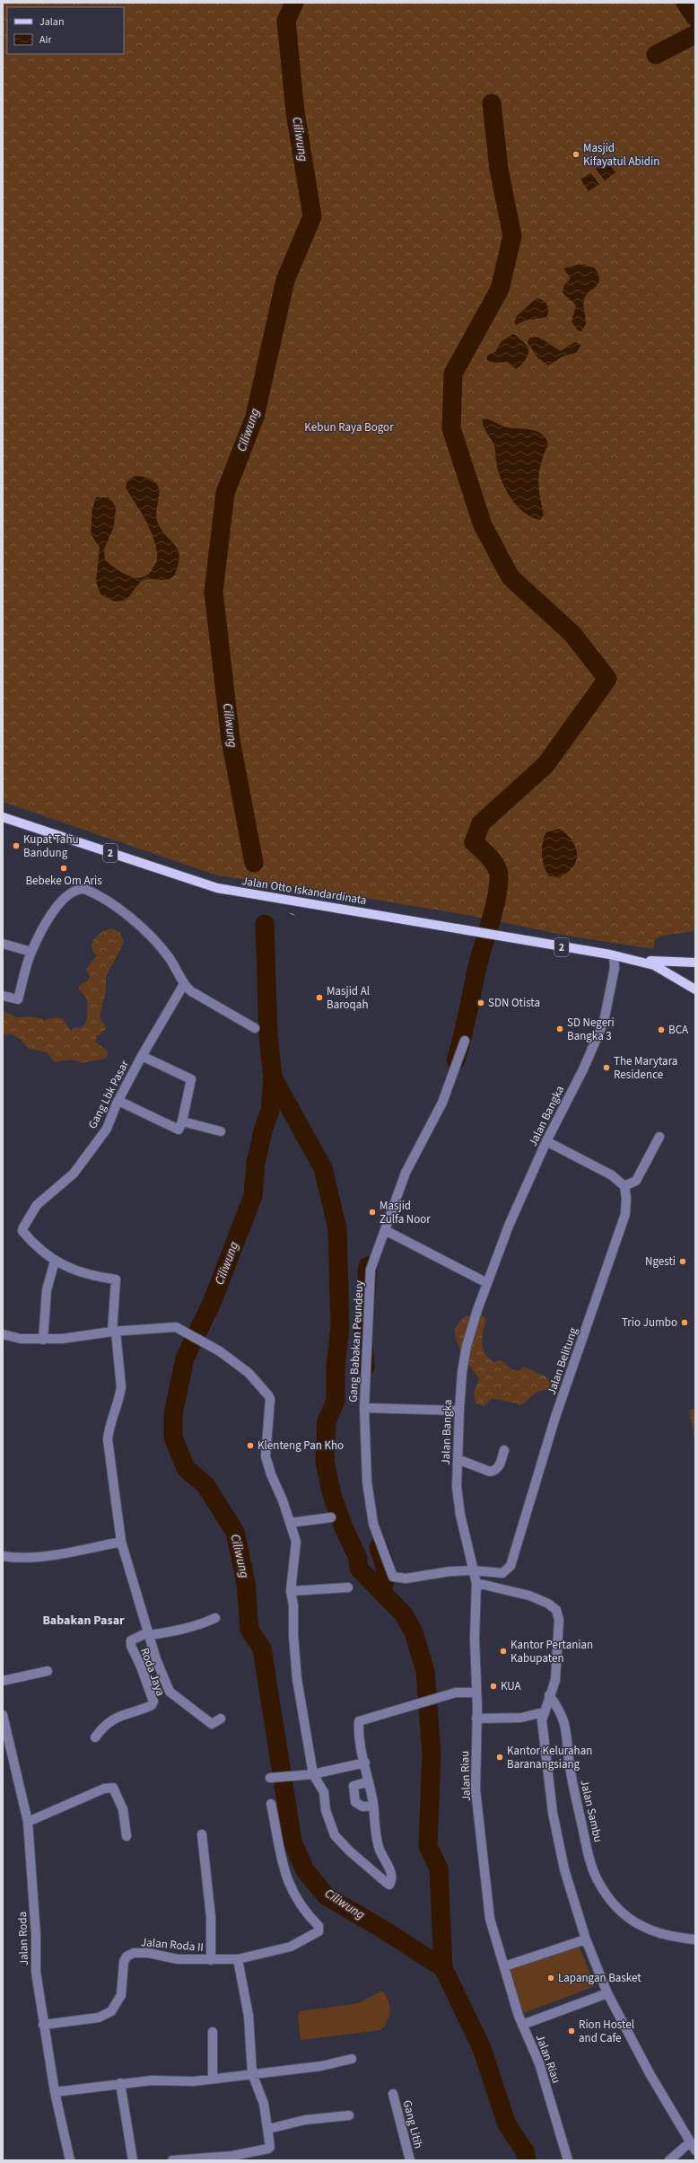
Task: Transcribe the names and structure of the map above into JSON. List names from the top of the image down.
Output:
{
  "streets": {
    "main road": ["2", "Jalan Otto Iskandardinata"],
    "street": [
      "Gang Lbk Pasar",
      "Jalan Bangka",
      "Gang Babakan Peundeuy",
      "Jalan Belitung",
      "Roda Jaya",
      "Jalan Riau",
      "Jalan Sambu",
      "Jalan Roda",
      "Jalan Roda II",
      "Gang Litih"
    ]
  },
  "crossings": [
    ["Jalan Otto Iskandardinata", "Jalan Bangka"],
    ["Jalan Bangka", "Gang Babakan Peundeuy"],
    ["Jalan Bangka", "Jalan Belitung"],
    ["Jalan Bangka", "Jalan Riau"],
    ["Gang Babakan Peundeuy", "Jalan Belitung"],
    ["Jalan Roda", "Jalan Roda II"]
  ],
  "districts": ["Babakan Pasar"],
  "water": ["Ciliwung"],
  "parks": ["Kebun Raya Bogor"],
  "places": [
    "Masjid Kifayatul Abidin",
    "Kupat Tahu Bandung",
    "Bebeke Om Aris",
    "Masjid Al Baroqah",
    "SDN Otista",
    "SD Negeri Bangka 3",
    "BCA",
    "The Marytara Residence",
    "Masjid Zulfa Noor",
    "Ngesti",
    "Trio Jumbo",
    "Klenteng Pan Kho",
    "Kantor Pertanian Kabupaten",
    "KUA",
    "Kantor Kelurahan Baranangsiang",
    "Lapangan Basket",
    "Rion Hostel and Cafe"
  ],
  "legend": ["Jalan", "Air"]
}
